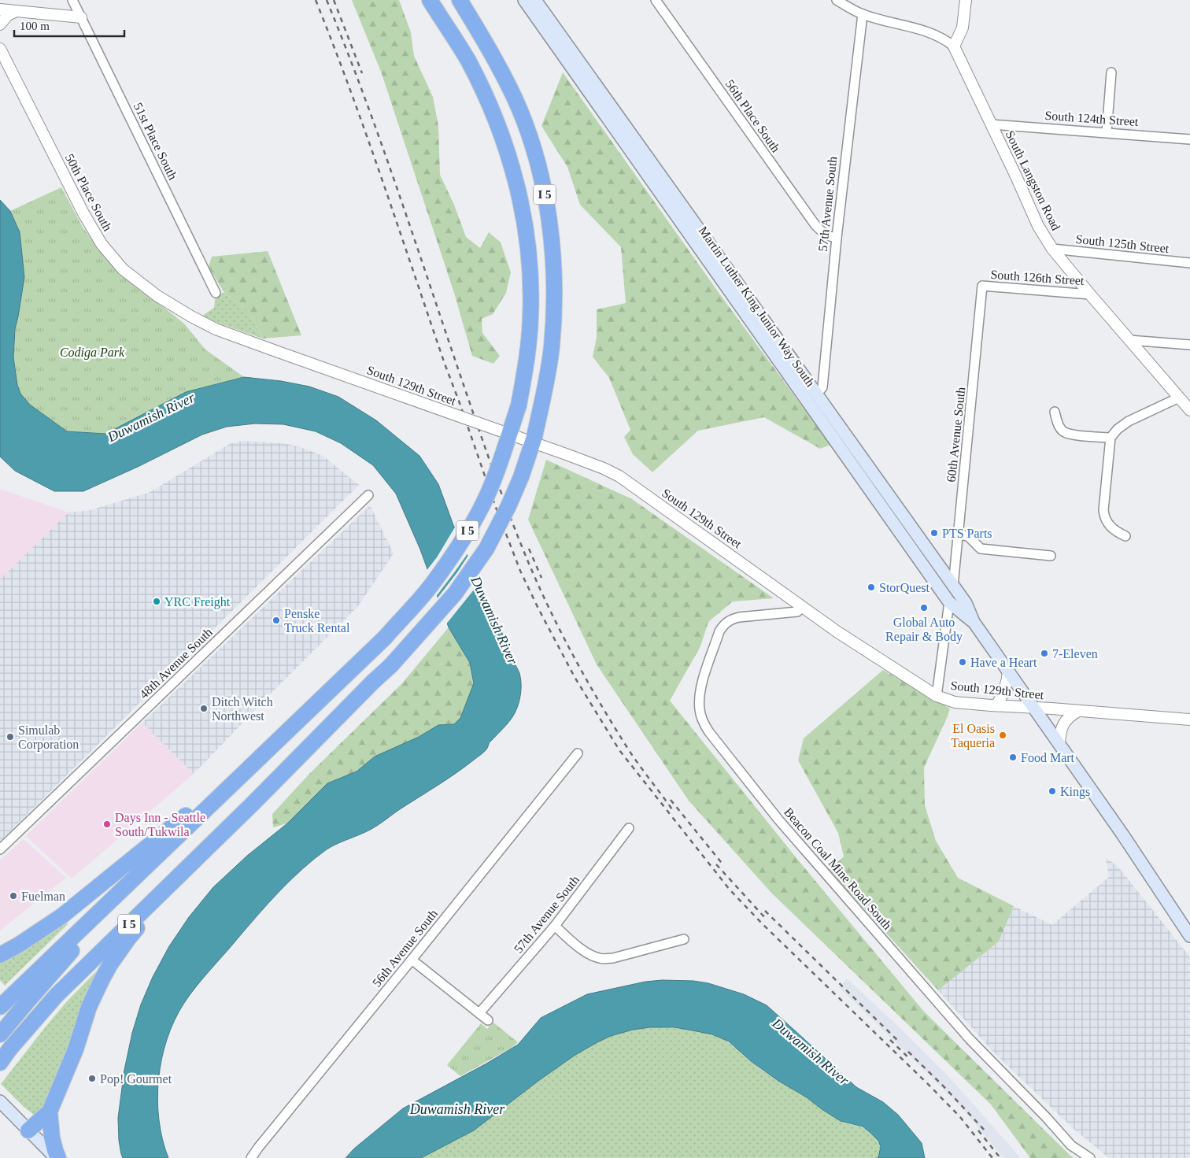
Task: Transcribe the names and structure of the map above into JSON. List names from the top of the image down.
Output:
{
  "streets": {
    "highway": ["I 5"],
    "main road": ["Martin Luther King Junior Way South"],
    "street": [
      "56th Place South",
      "South 124th Street",
      "51st Place South",
      "South Langston Road",
      "50th Place South",
      "57th Avenue South",
      "South 125th Street",
      "South 126th Street",
      "South 129th Street",
      "60th Avenue South",
      "48th Avenue South",
      "Beacon Coal Mine Road South",
      "56th Avenue South"
    ]
  },
  "crossings": [
    ["56th Place South", "57th Avenue South"],
    ["South 124th Street", "South Langston Road"],
    ["South Langston Road", "South 125th Street"],
    ["South Langston Road", "South 126th Street"],
    ["50th Place South", "South 129th Street"],
    ["57th Avenue South", "Martin Luther King Junior Way South"],
    ["South 126th Street", "60th Avenue South"],
    ["Martin Luther King Junior Way South", "South 129th Street"],
    ["Martin Luther King Junior Way South", "60th Avenue South"],
    ["South 129th Street", "Beacon Coal Mine Road South"]
  ],
  "water": ["Duwamish River"],
  "parks": ["Codiga Park"],
  "places": [
    "PTS Parts",
    "StorQuest",
    "YRC Freight",
    "Global Auto Repair & Body",
    "Penske Truck Rental",
    "7-Eleven",
    "Have a Heart",
    "Ditch Witch Northwest",
    "El Oasis Taqueria",
    "Simulab Corporation",
    "Food Mart",
    "Kings",
    "Days Inn - Seattle South/Tukwila",
    "Fuelman",
    "Pop! Gourmet"
  ],
  "scale_bar": "100 m"
}
